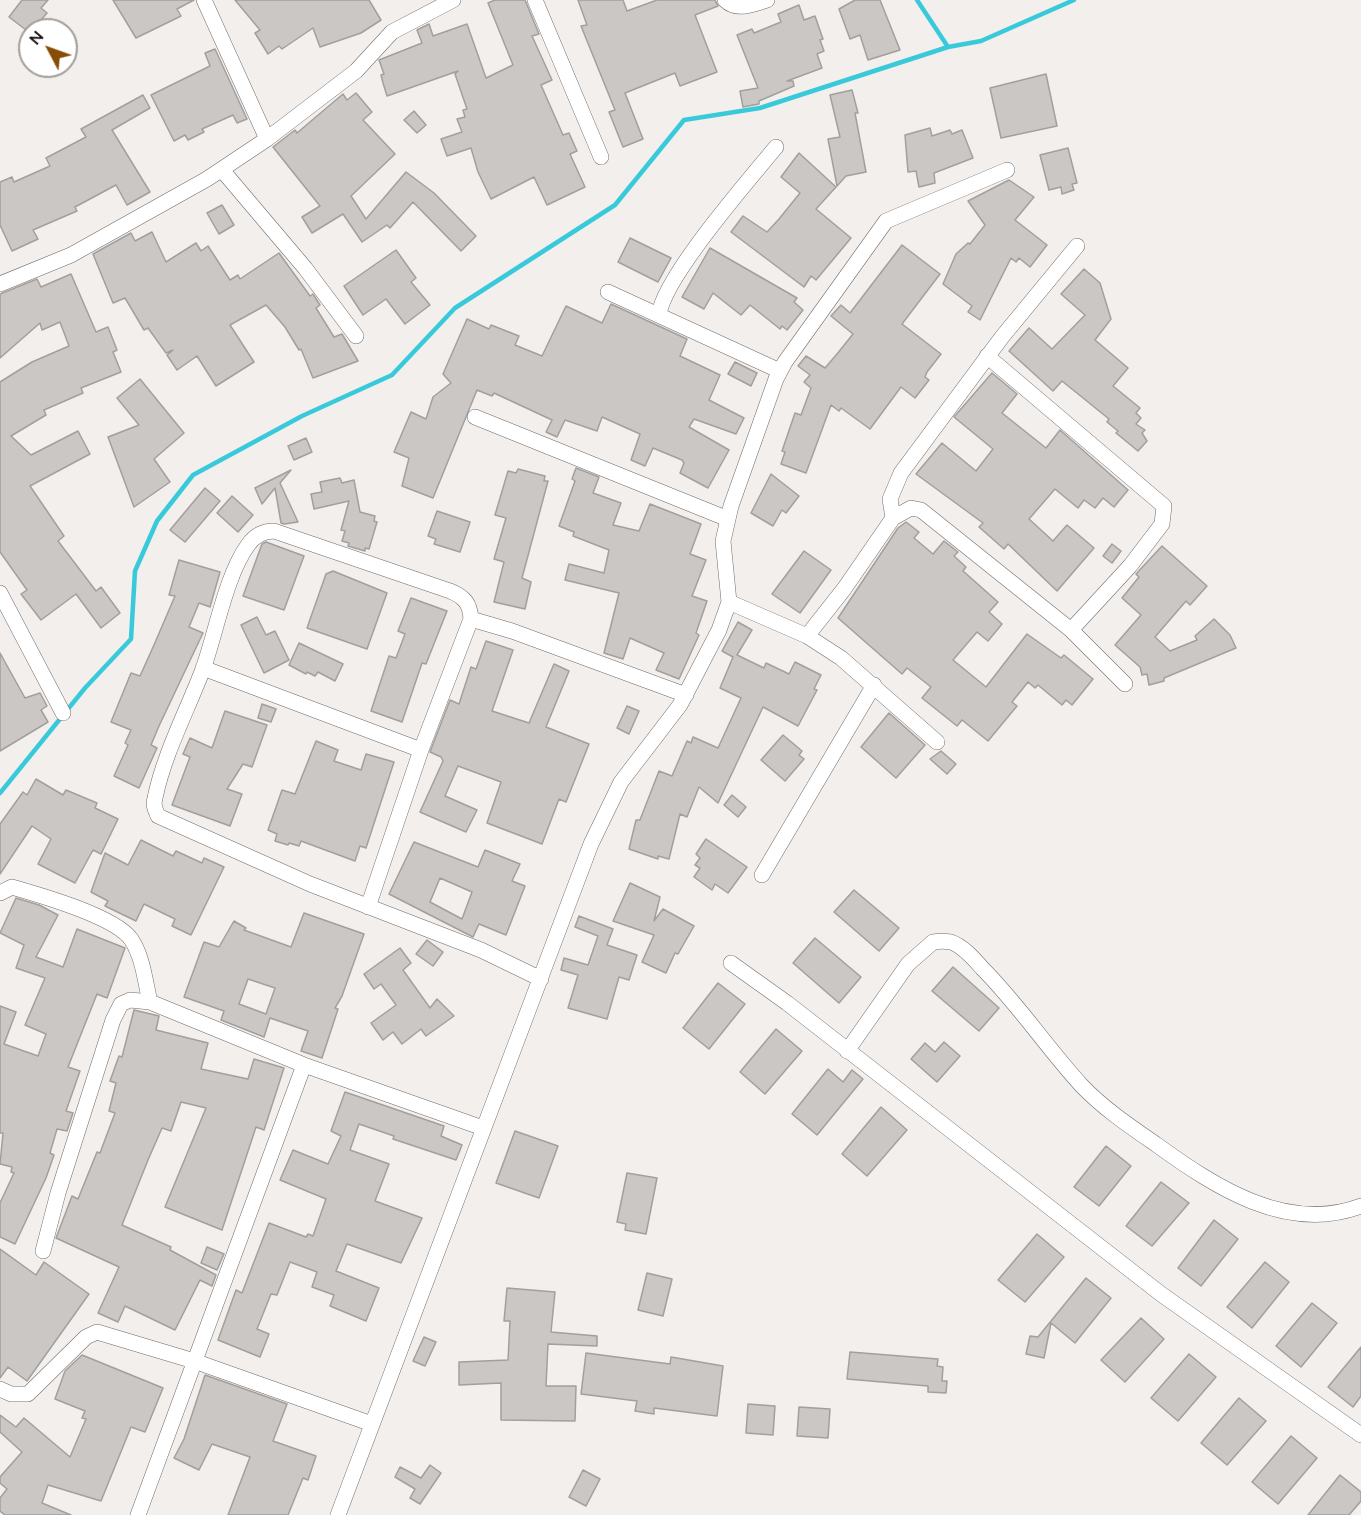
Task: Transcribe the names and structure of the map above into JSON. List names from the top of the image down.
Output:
{
  "north": "top left"
}
